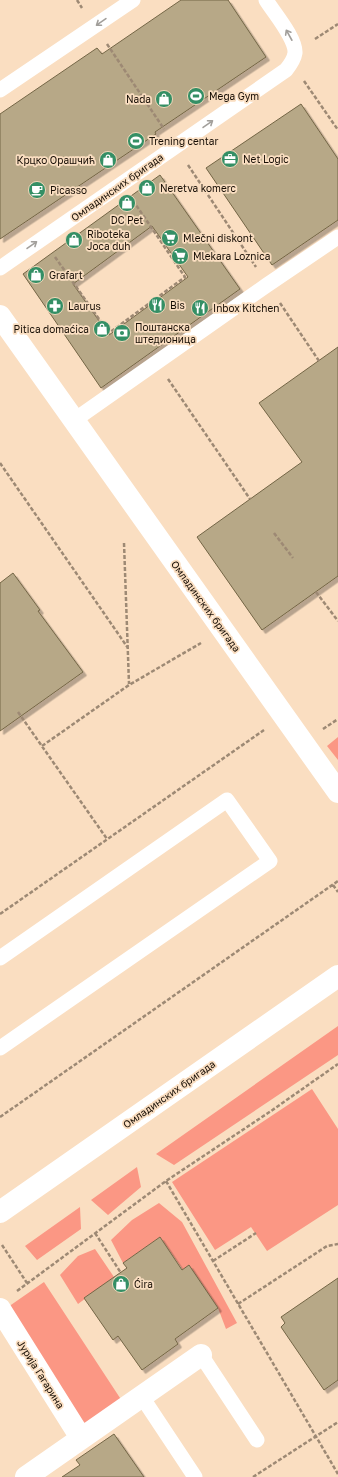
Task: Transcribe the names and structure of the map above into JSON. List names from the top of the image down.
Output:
{
  "streets": {
    "street": ["Омладинских бригада", "Јурија Гагарина"]
  },
  "places": {
    "sports": ["Mega Gym", "Trening centar"],
    "shop": [
      "Nada",
      "Крцко Орашчић",
      "Neretva komerc",
      "DC Pet",
      "Riboteka Joca duh",
      "Grafart",
      "Pitica domaćica",
      "Ćira"
    ],
    "office": ["Net Logic"],
    "cafe": ["Picasso"],
    "supermarket": ["Mlečni diskont", "Mlekara Loznica"],
    "restaurant": ["Bis", "Inbox Kitchen"],
    "pharmacy": ["Laurus"],
    "bank": ["Поштанска штедионица"]
  }
}
